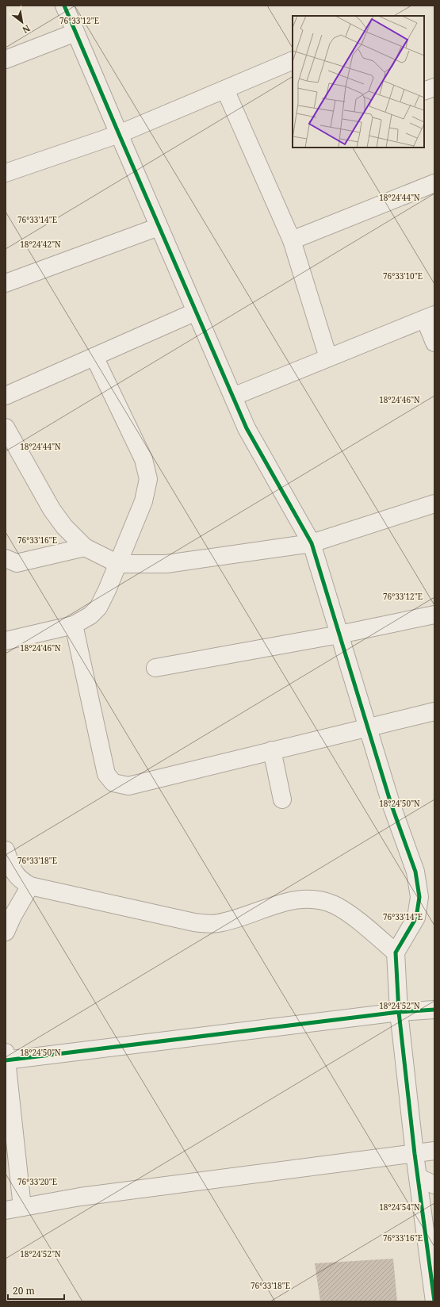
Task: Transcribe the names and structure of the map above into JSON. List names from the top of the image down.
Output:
{
  "scale_bar": "20 m",
  "north": "bottom right",
  "coordinates": [
    "76°33'12\"E",
    "18°24'44\"N",
    "76°33'14\"E",
    "18°24'42\"N",
    "76°33'10\"E",
    "18°24'46\"N",
    "76°33'16\"E",
    "18°24'50\"N",
    "76°33'18\"E",
    "18°24'52\"N",
    "76°33'20\"E",
    "18°24'54\"N"
  ]
}
